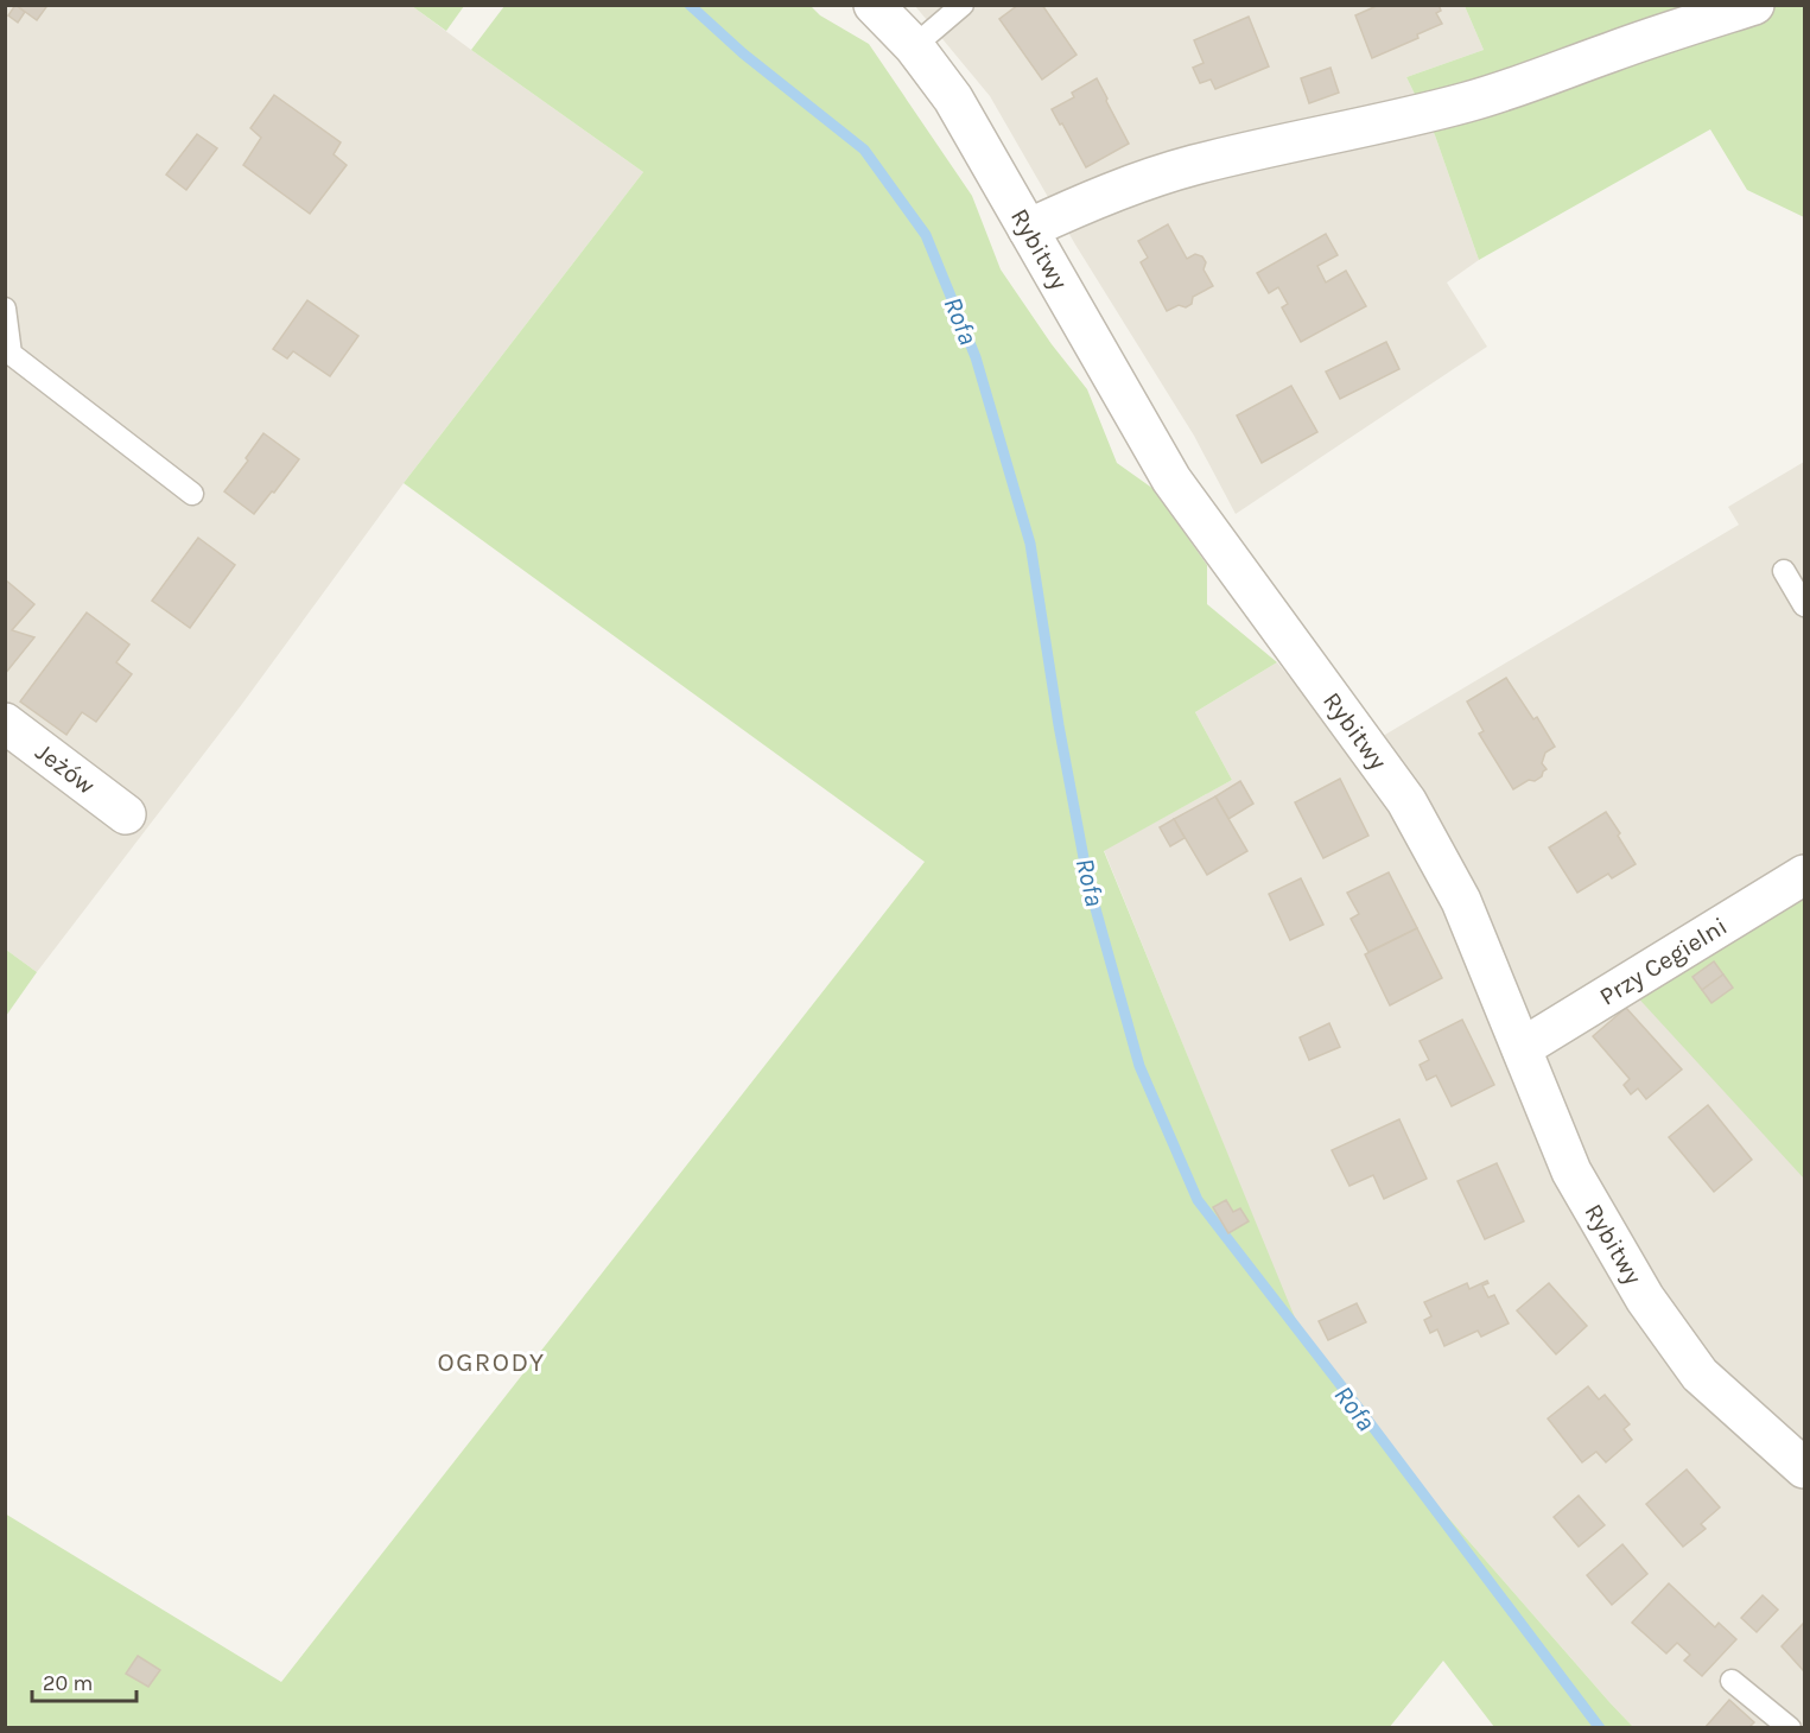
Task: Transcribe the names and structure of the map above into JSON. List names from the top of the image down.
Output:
{
  "streets": {
    "street": ["Rybitwy", "Jeżów", "Przy Cegielni"]
  },
  "crossings": [
    ["Rybitwy", "Przy Cegielni"]
  ],
  "districts": ["OGRODY"],
  "water": ["Rofa"],
  "scale_bar": "20 m"
}
